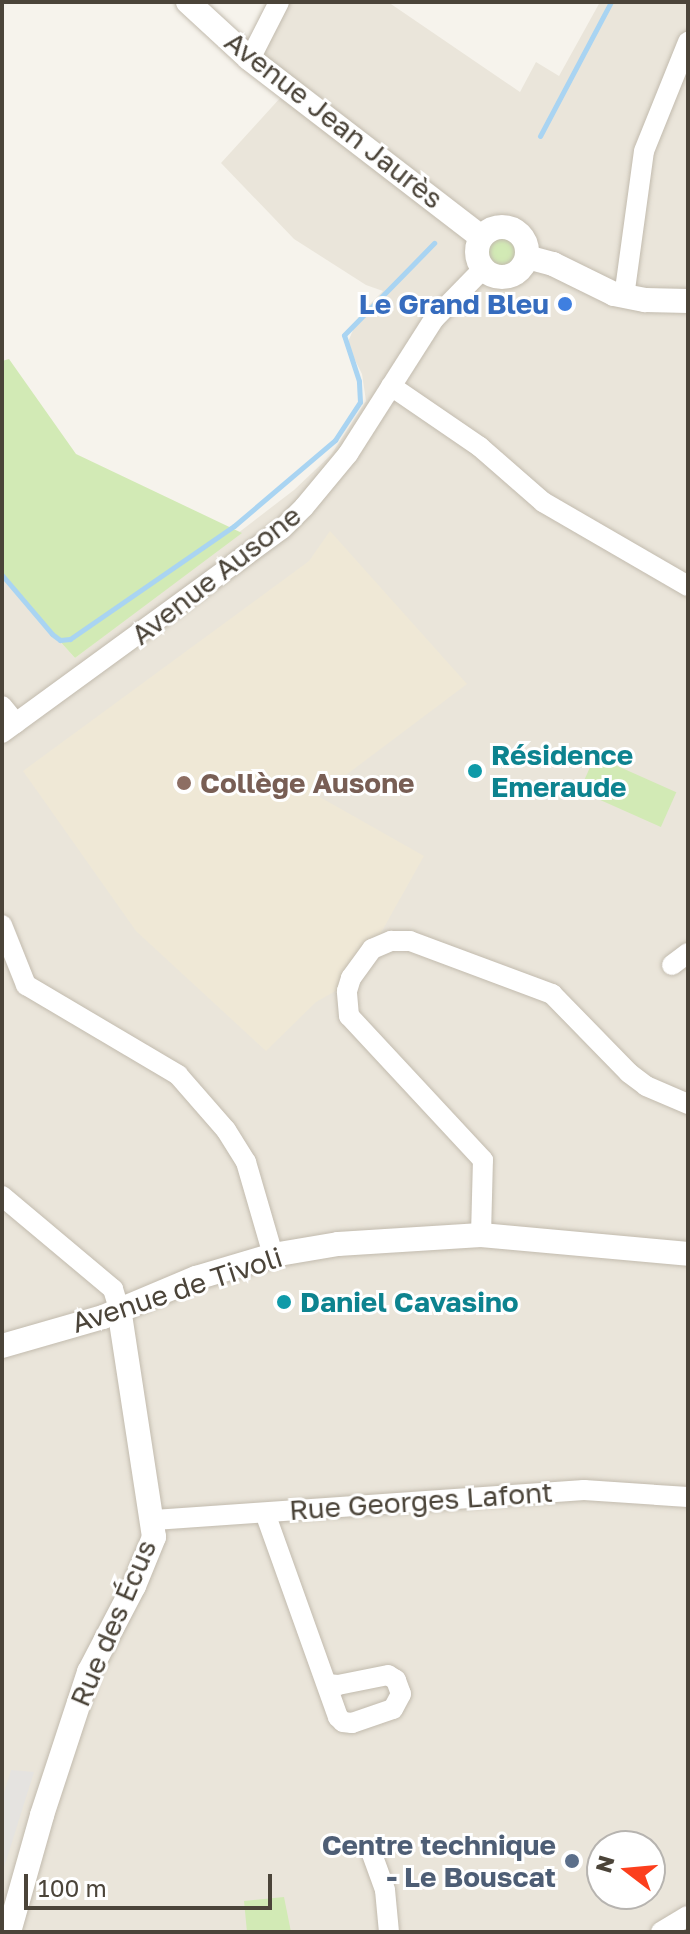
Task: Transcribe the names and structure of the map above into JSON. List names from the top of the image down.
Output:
{
  "streets": {
    "street": [
      "Avenue Jean Jaurès",
      "Avenue Ausone",
      "Avenue de Tivoli",
      "Rue Georges Lafont",
      "Rue des Écus"
    ]
  },
  "crossings": [
    ["Avenue Jean Jaurès", "Avenue Ausone"],
    ["Avenue de Tivoli", "Rue des Écus"],
    ["Rue Georges Lafont", "Rue des Écus"]
  ],
  "places": [
    "Le Grand Bleu",
    "Résidence Emeraude",
    "Collège Ausone",
    "Daniel Cavasino",
    "Centre technique - Le Bouscat"
  ],
  "scale_bar": "100 m",
  "north": "left"
}
